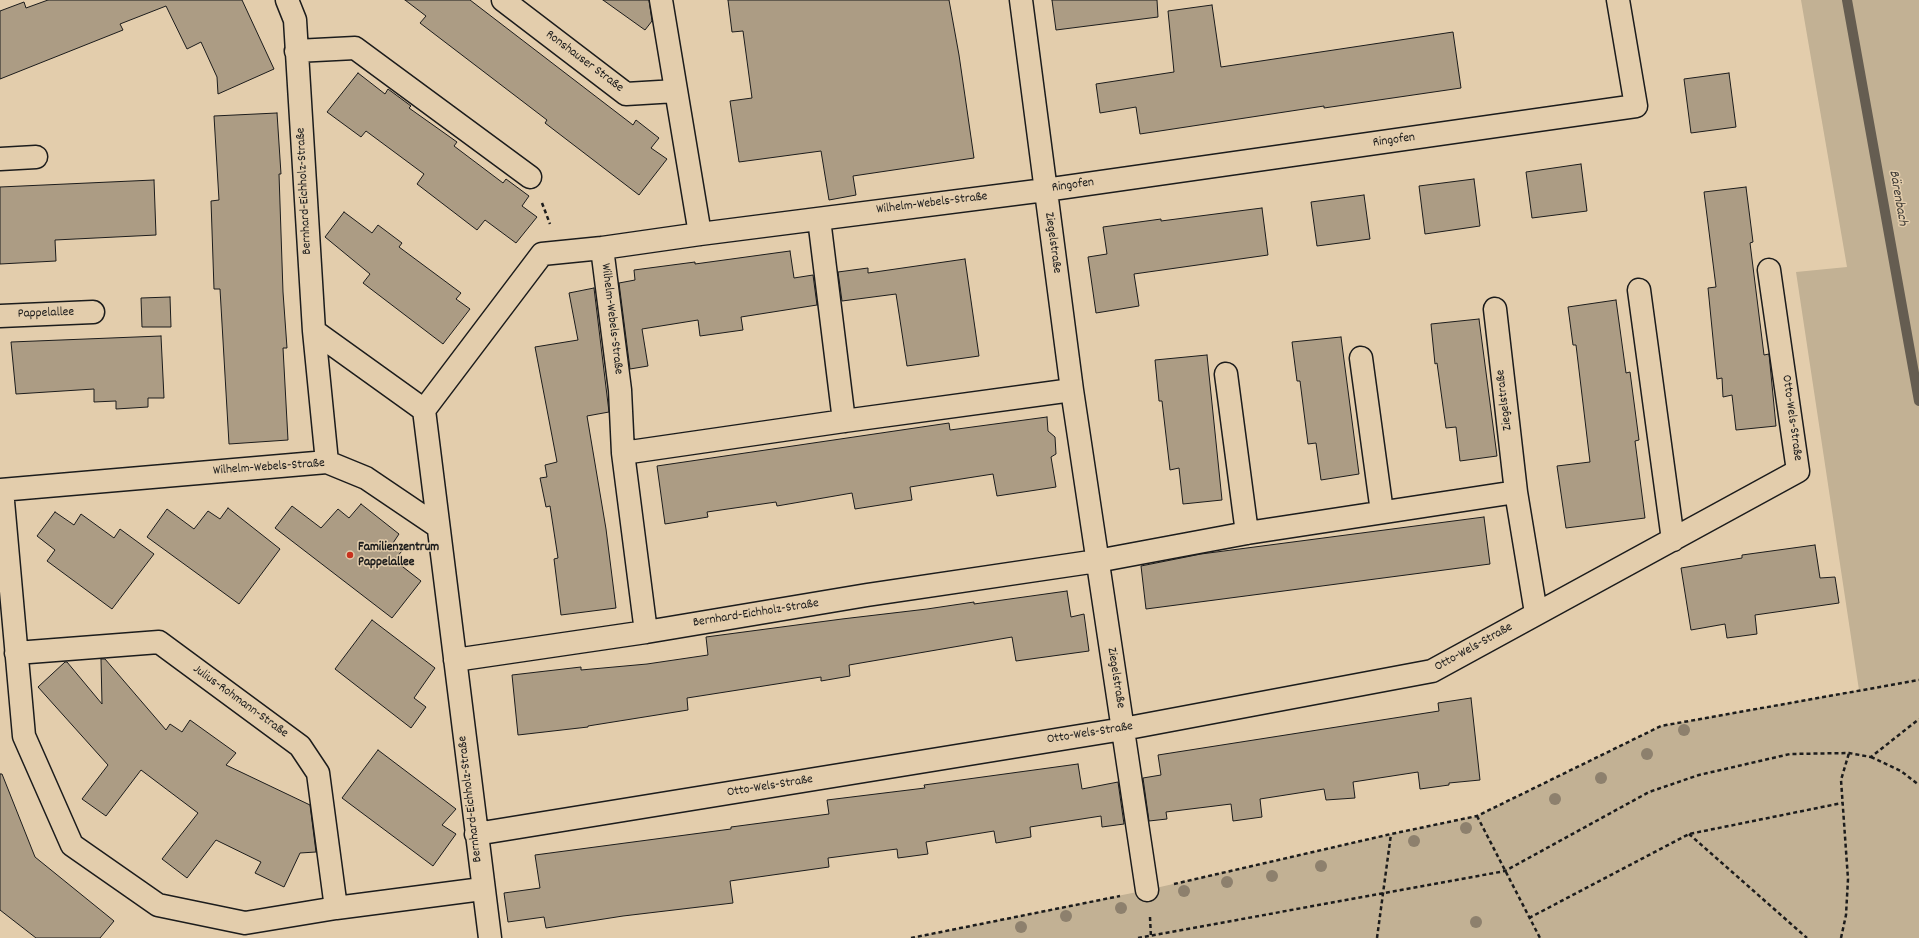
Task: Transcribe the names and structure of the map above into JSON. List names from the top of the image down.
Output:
{
  "streets": {
    "street": [
      "Ronshauser Straße",
      "Ringofen",
      "Bernhard-Eichholz-Straße",
      "Wilhelm-Webels-Straße",
      "Ziegelstraße",
      "Pappelallee",
      "Otto-Wels-Straße",
      "Julius-Rohmann-Straße"
    ]
  },
  "crossings": [
    ["Ringofen", "Wilhelm-Webels-Straße"],
    ["Ringofen", "Ziegelstraße"],
    ["Bernhard-Eichholz-Straße", "Wilhelm-Webels-Straße"],
    ["Bernhard-Eichholz-Straße", "Ziegelstraße"],
    ["Bernhard-Eichholz-Straße", "Otto-Wels-Straße"],
    ["Wilhelm-Webels-Straße", "Ziegelstraße"],
    ["Ziegelstraße", "Otto-Wels-Straße"]
  ],
  "water": ["Bärenbach"],
  "places": ["Familienzentrum Pappelallee"]
}
